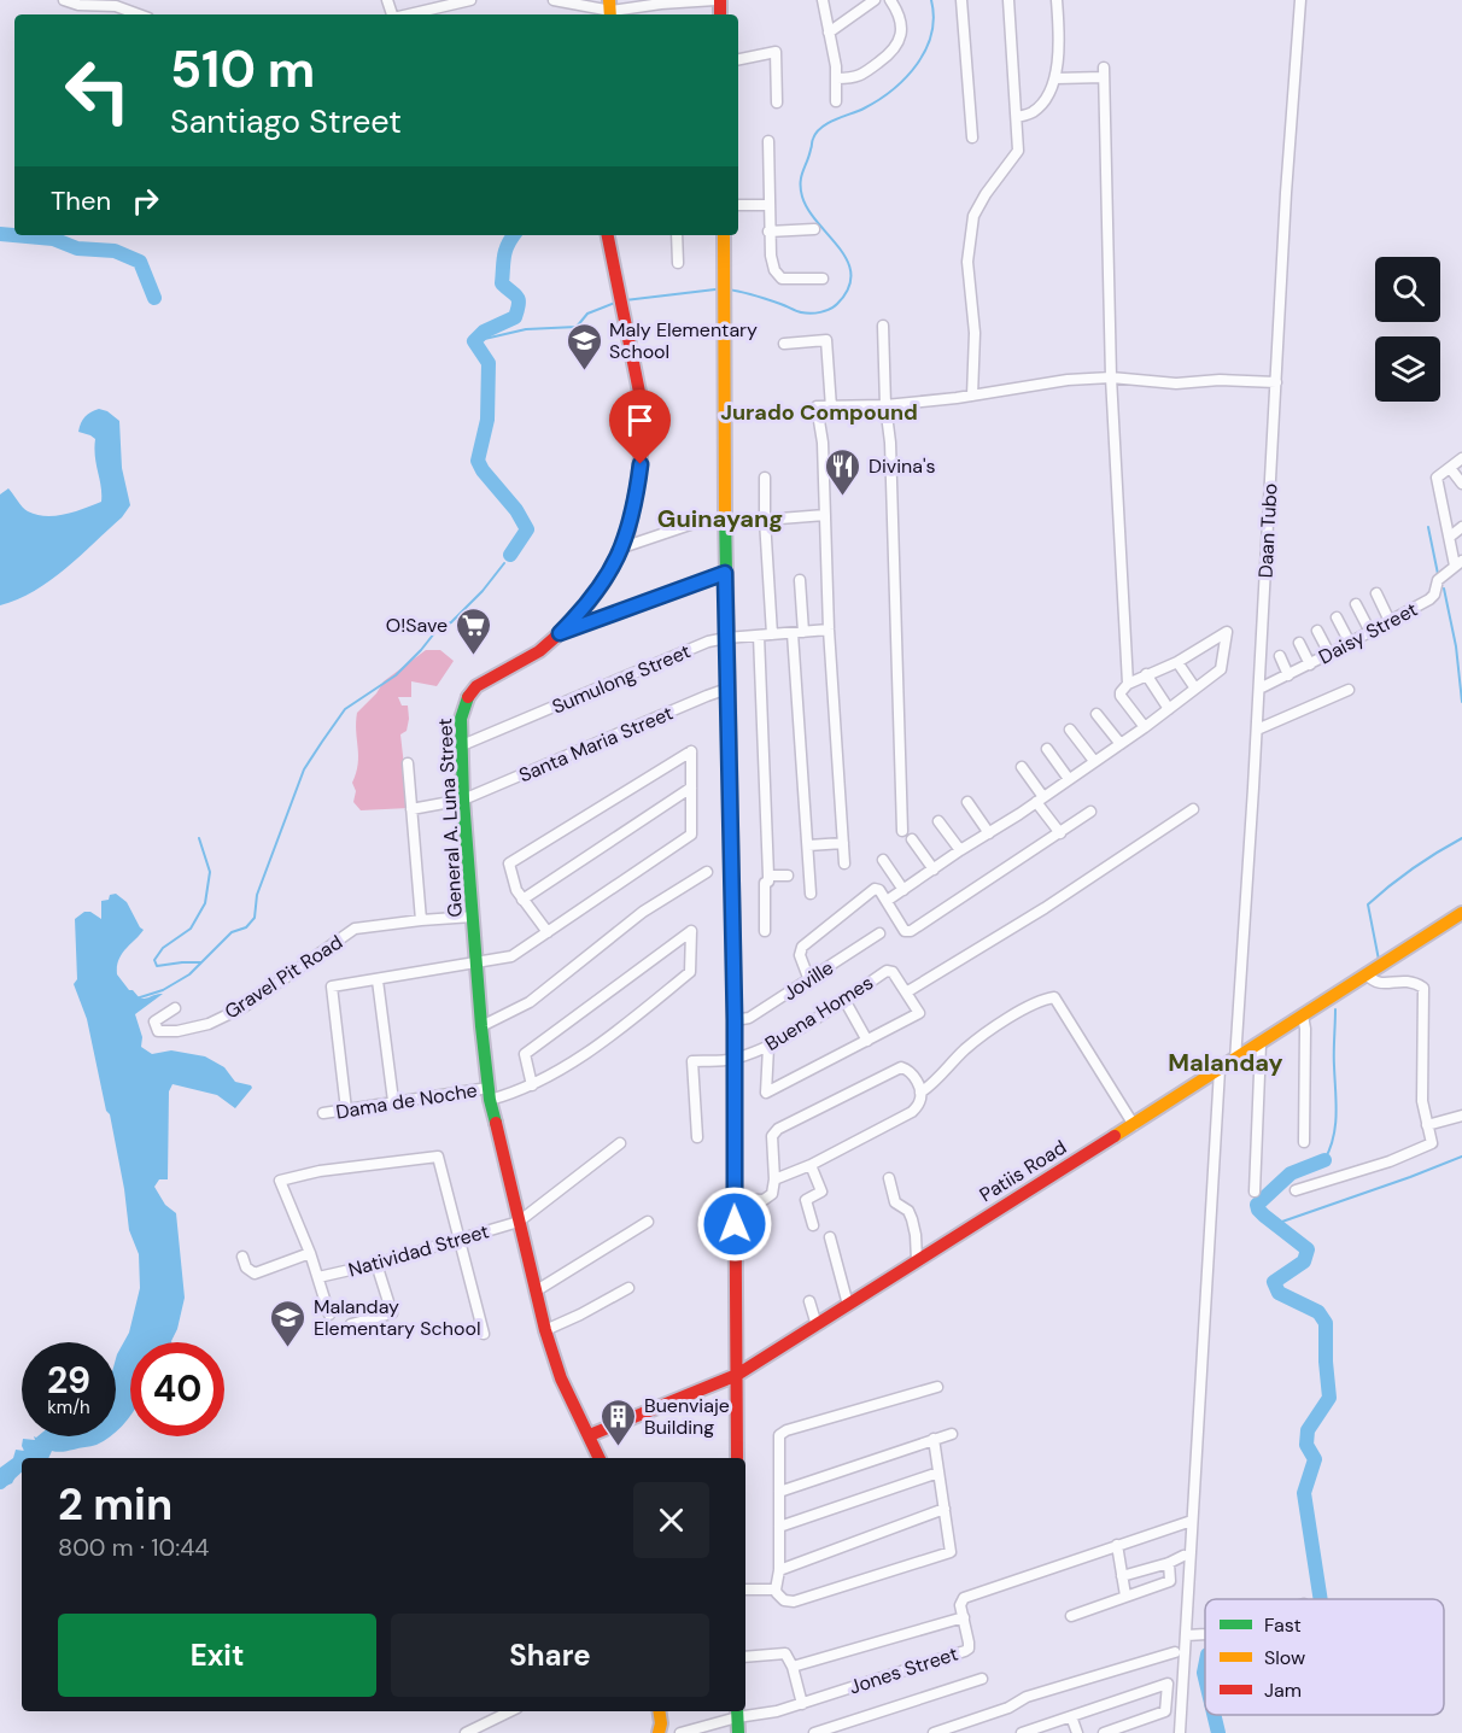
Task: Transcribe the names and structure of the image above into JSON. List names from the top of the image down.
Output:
{
  "streets": {
    "street": [
      "Daan Tubo",
      "Daisy Street",
      "Sumulong Street",
      "Santa Maria Street",
      "General A. Luna Street",
      "Gravel Pit Road",
      "Joville",
      "Buena Homes",
      "Dama de Noche",
      "Patiis Road",
      "Natividad Street",
      "Jones Street"
    ]
  },
  "crossings": [
    ["Daan Tubo", "Daisy Street"],
    ["Daan Tubo", "Patiis Road"],
    ["Sumulong Street", "General A. Luna Street"],
    ["Santa Maria Street", "General A. Luna Street"],
    ["General A. Luna Street", "Gravel Pit Road"],
    ["General A. Luna Street", "Dama de Noche"],
    ["General A. Luna Street", "Patiis Road"],
    ["General A. Luna Street", "Natividad Street"]
  ],
  "districts": ["Jurado Compound", "Guinayang", "Malanday"],
  "places": {
    "school or university": ["Maly Elementary School", "Malanday Elementary School"],
    "restaurant": ["Divina's"],
    "supermarket": ["O!Save"],
    "building": ["Buenviaje Building"]
  },
  "legend": ["Fast", "Slow", "Jam"],
  "page": {
    "turn": ["510 m", "Santiago Street"],
    "then": "Then",
    "speed": "29 km/h",
    "limit": "40",
    "heading": ["2 min", "800 m · 10:44"],
    "buttons": ["Exit", "Share"]
  }
}
